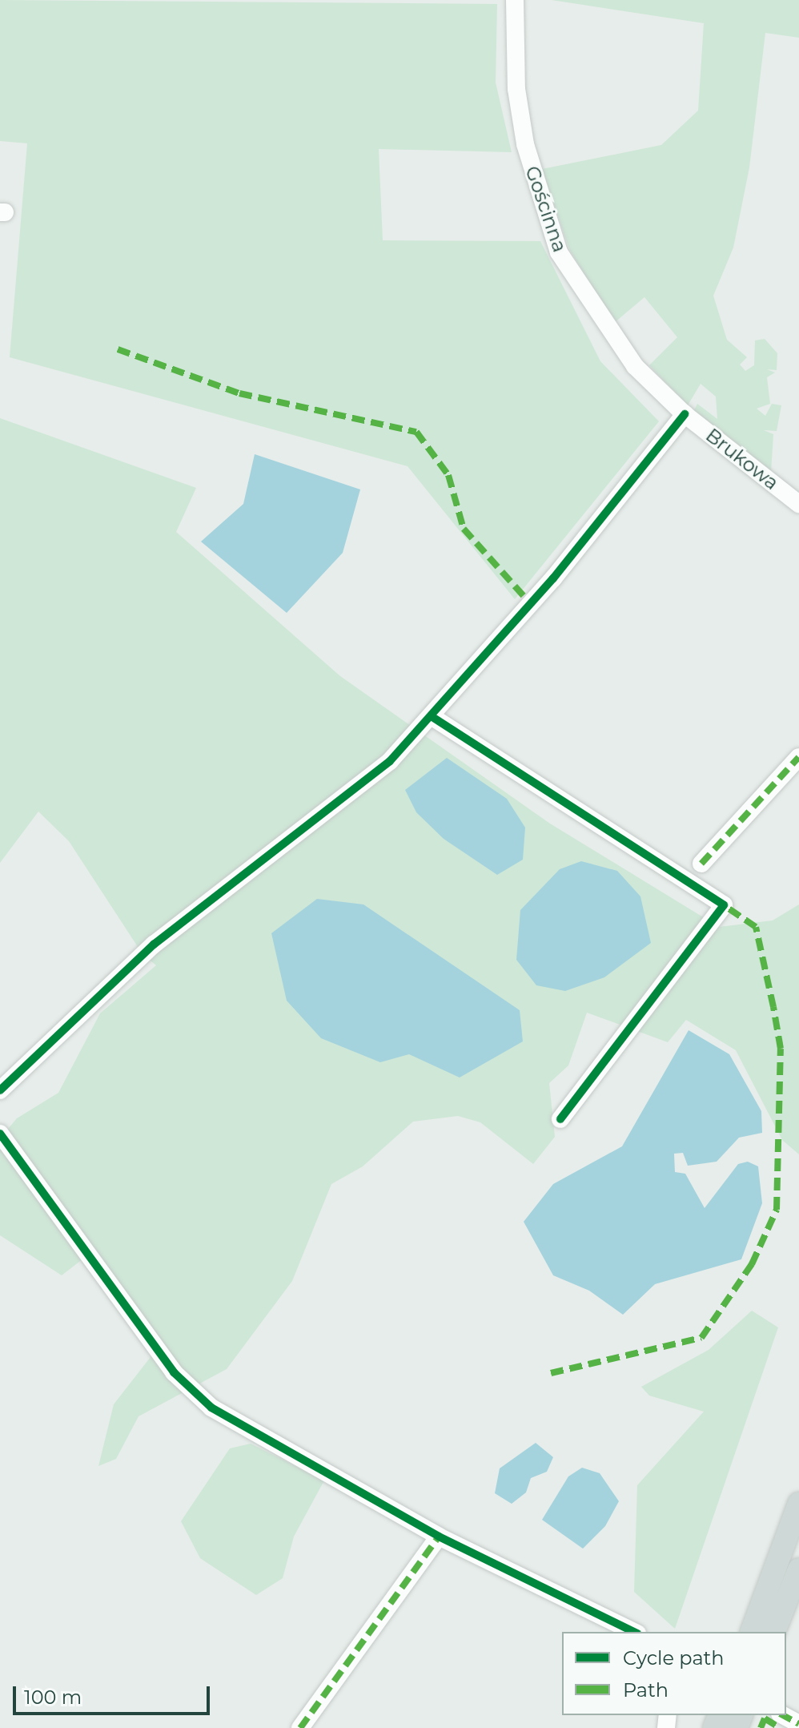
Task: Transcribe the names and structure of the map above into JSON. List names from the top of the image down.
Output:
{
  "streets": {
    "street": ["Gościnna", "Brukowa"]
  },
  "crossings": [
    ["Gościnna", "Brukowa"]
  ],
  "legend": ["Cycle path", "Path"],
  "scale_bar": "100 m"
}
